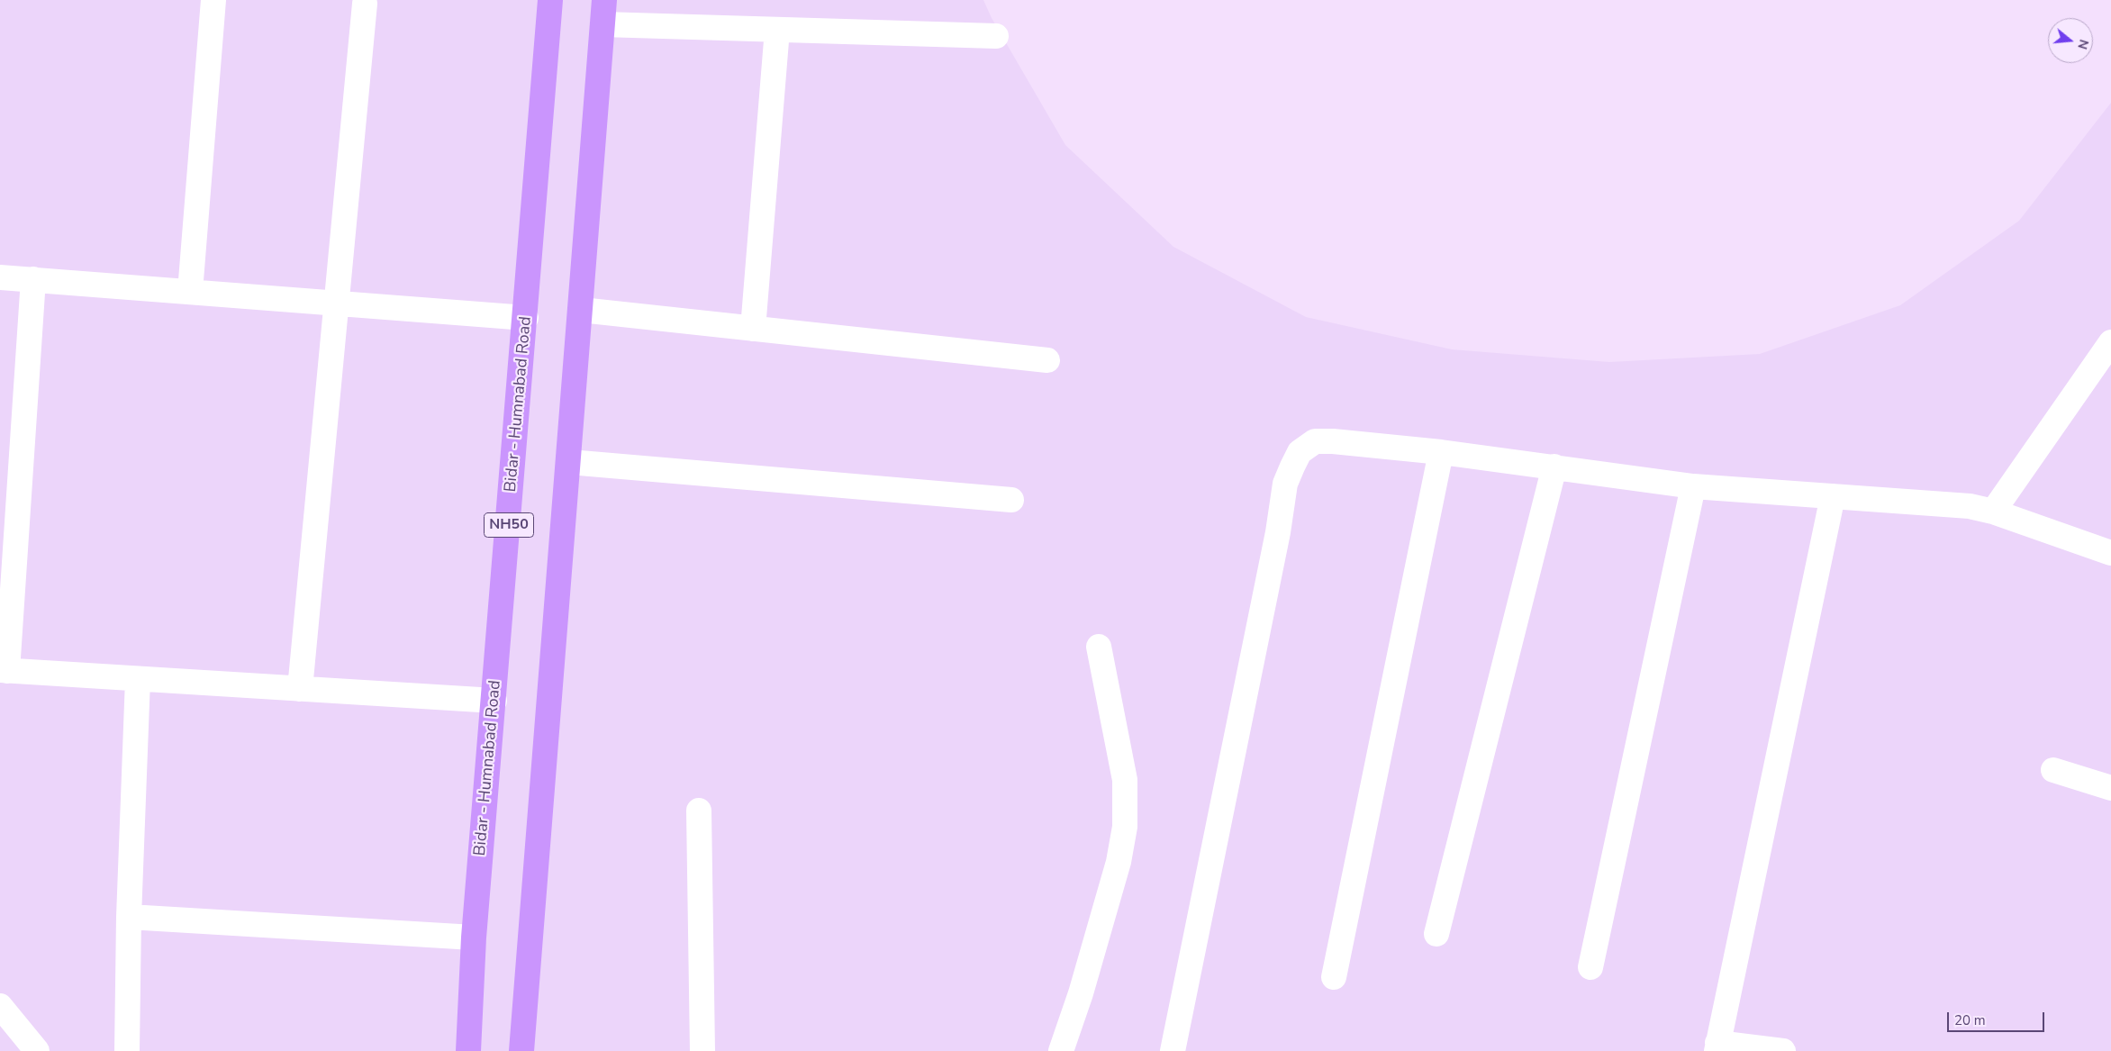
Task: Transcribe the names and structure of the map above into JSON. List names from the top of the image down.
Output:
{
  "streets": {
    "highway": ["Bidar - Humnabad Road", "NH50"]
  },
  "scale_bar": "20 m",
  "north": "right"
}
